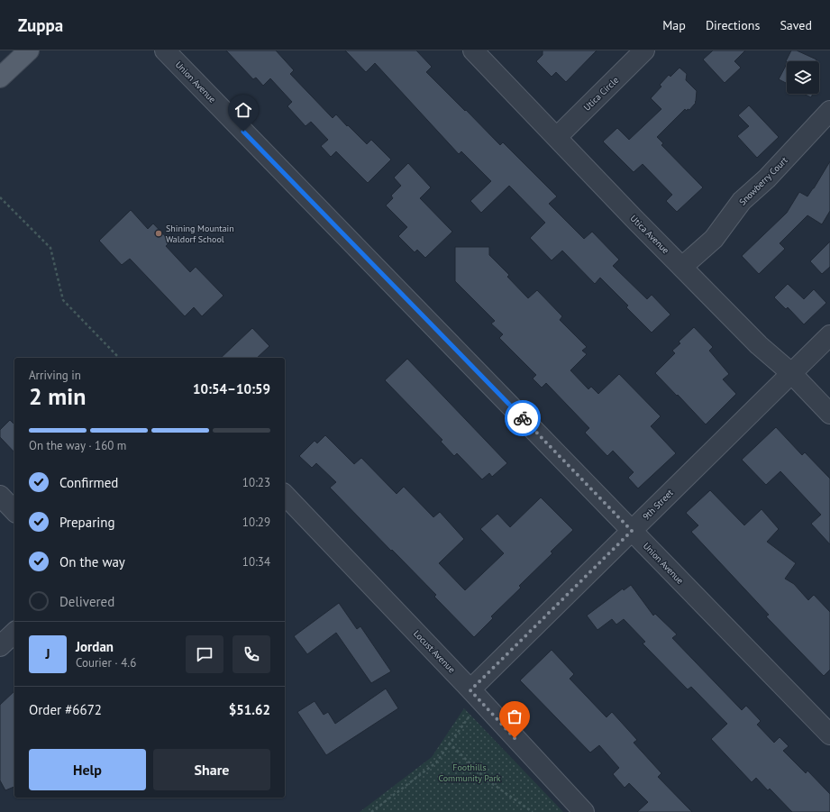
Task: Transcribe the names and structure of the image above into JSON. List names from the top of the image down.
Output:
{
  "streets": {
    "street": [
      "Union Avenue",
      "Utica Circle",
      "Snowberry Court",
      "Utica Avenue",
      "9th Street",
      "Locust Avenue"
    ]
  },
  "crossings": [
    ["Union Avenue", "9th Street"],
    ["Utica Circle", "Utica Avenue"],
    ["Snowberry Court", "Utica Avenue"],
    ["Utica Avenue", "9th Street"],
    ["9th Street", "Locust Avenue"]
  ],
  "parks": ["Foothills Community Park"],
  "places": ["Shining Mountain Waldorf School"],
  "page": {
    "header": "Zuppa",
    "nav": ["Map", "Directions", "Saved"],
    "heading": ["2 min", "Arriving in", "10:54–10:59"],
    "panel": [
      "Jordan",
      "Courier · 4.6",
      "Order #6672",
      "$51.62"
    ],
    "bar": "On the way · 160 m",
    "list": [
      ["Confirmed", "10:23"],
      ["Preparing", "10:29"],
      ["On the way", "10:34"],
      "Delivered"
    ],
    "round": "J",
    "buttons": ["Help", "Share"]
  }
}
